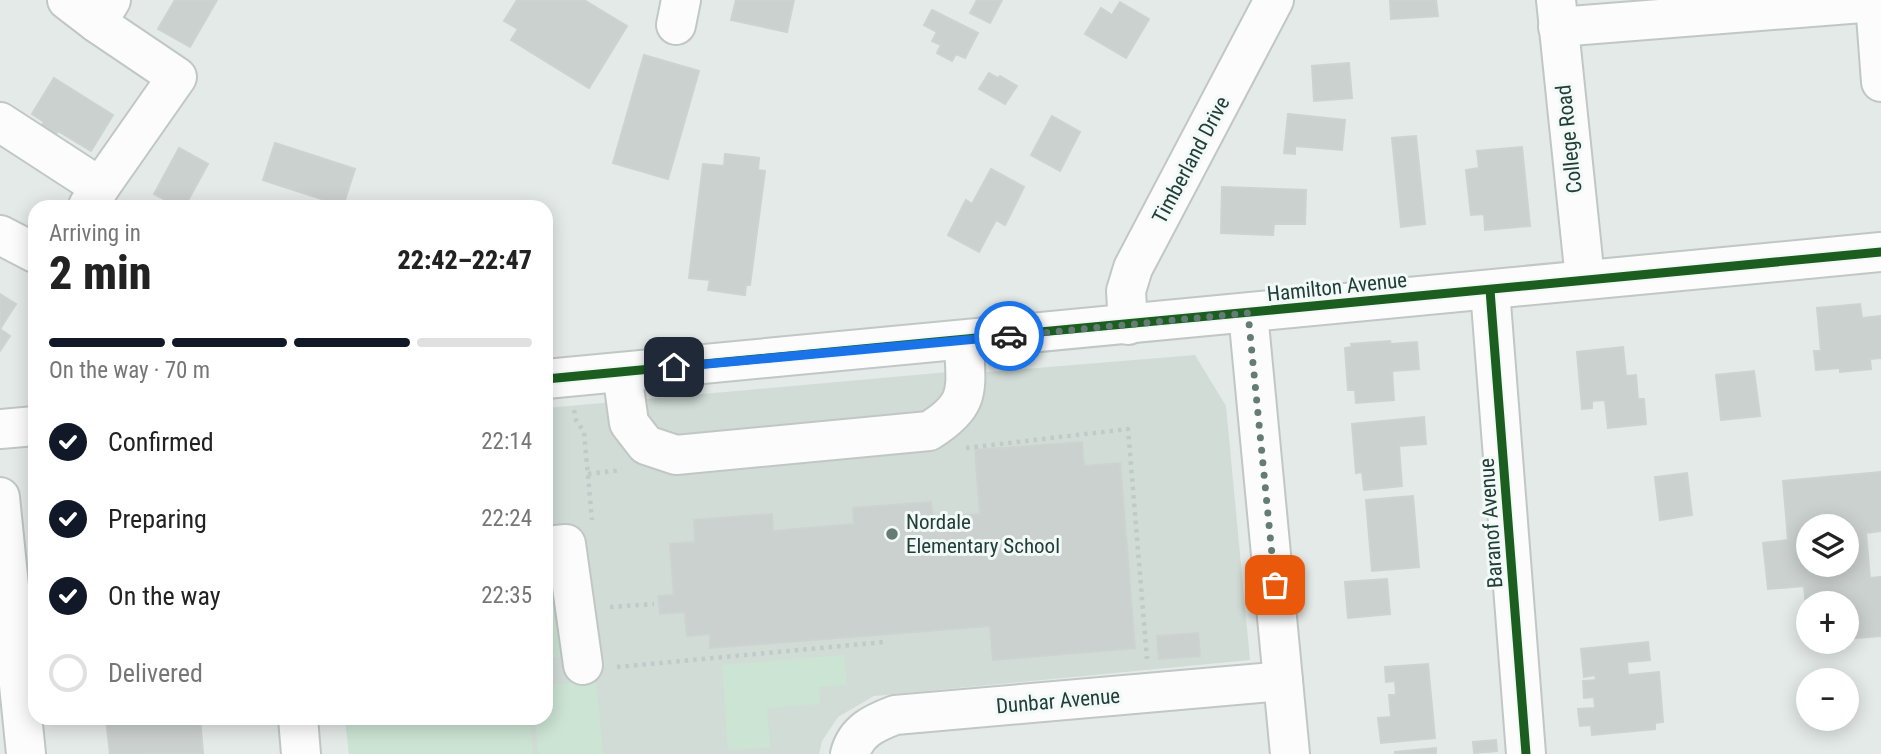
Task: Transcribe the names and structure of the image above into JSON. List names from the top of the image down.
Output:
{
  "streets": {
    "street": [
      "College Road",
      "Timberland Drive",
      "Hamilton Avenue",
      "Baranof Avenue",
      "Dunbar Avenue"
    ]
  },
  "crossings": [
    ["College Road", "Hamilton Avenue"],
    ["Timberland Drive", "Hamilton Avenue"],
    ["Hamilton Avenue", "Baranof Avenue"]
  ],
  "places": ["Nordale Elementary School"],
  "page": {
    "heading": ["2 min", "Arriving in", "22:42–22:47"],
    "bar": "On the way · 70 m",
    "list": [
      ["Confirmed", "22:14"],
      ["Preparing", "22:24"],
      ["On the way", "22:35"],
      "Delivered"
    ],
    "map_buttons": ["+", "−"]
  }
}
